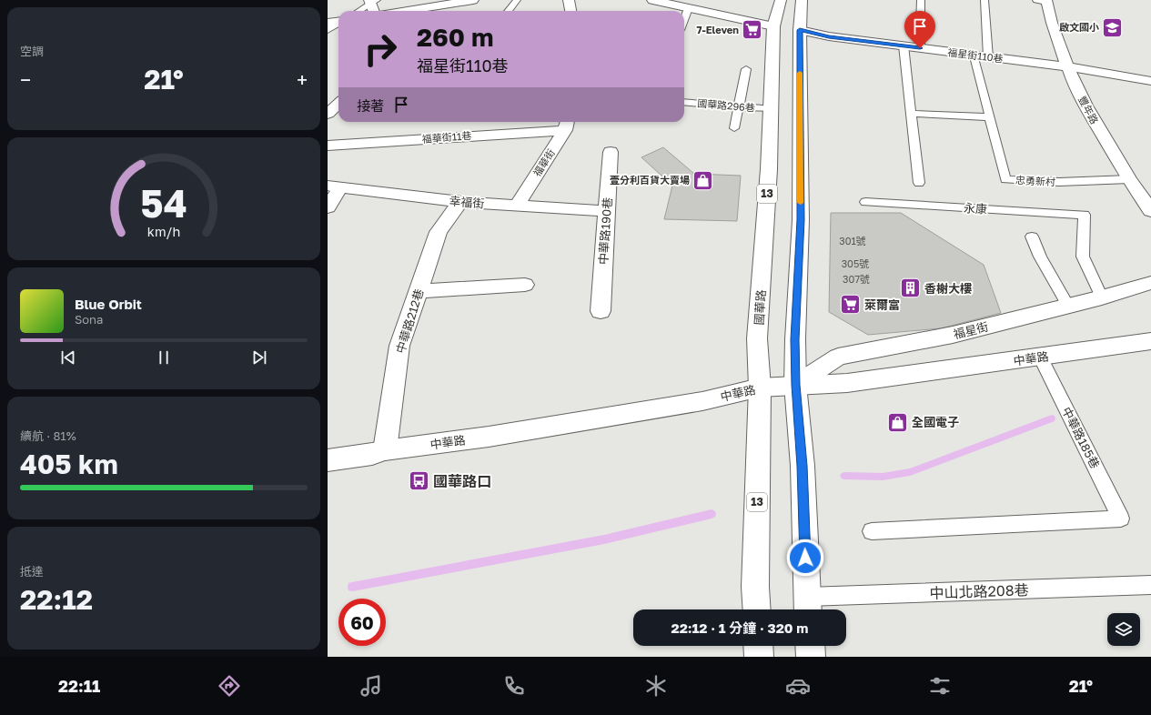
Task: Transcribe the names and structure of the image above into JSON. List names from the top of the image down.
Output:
{
  "streets": {
    "street": [
      "福星街110巷",
      "豐年路",
      "福華街11巷",
      "福華街",
      "13",
      "幸福街",
      "中華路190巷",
      "國華路",
      "中華路212巷",
      "福星街",
      "中華路"
    ],
    "lane": [
      "國華路296巷",
      "忠勇新村",
      "永康",
      "中華路185巷",
      "中山北路208巷"
    ]
  },
  "crossings": [
    ["福星街110巷", "豐年路"],
    ["福星街110巷", "忠勇新村"],
    ["福星街110巷", "國華路"],
    ["國華路296巷", "國華路"],
    ["豐年路", "忠勇新村"],
    ["福華街11巷", "福華街"],
    ["福華街", "幸福街"],
    ["幸福街", "中華路190巷"],
    ["幸福街", "中華路212巷"],
    ["永康", "福星街"],
    ["國華路", "中華路"],
    ["中華路212巷", "中華路"],
    ["福星街", "中華路"],
    ["中華路", "中華路185巷"]
  ],
  "places": {
    "school or university": ["啟文國小"],
    "supermarket": ["7-Eleven", "萊爾富"],
    "shop": ["壹分利百貨大賣場", "全國電子"],
    "building": ["香榭大樓"],
    "bus stop": ["國華路口"]
  },
  "house_numbers": ["301號", "305號", "307號"],
  "page": {
    "tile": [
      "空調",
      ["續航 · 81%", "405 km"],
      ["抵達", "22:12"]
    ],
    "turn": ["260 m", "福星街110巷"],
    "heat": ["−", "21°", "+"],
    "then": "接著",
    "song": ["Blue Orbit", "Sona"],
    "limit": "60",
    "trip": "22:12 · 1 分鐘 · 320 m",
    "tabs": ["22:11", "21°"],
    "gauge": ["54", "km/h"]
  }
}
